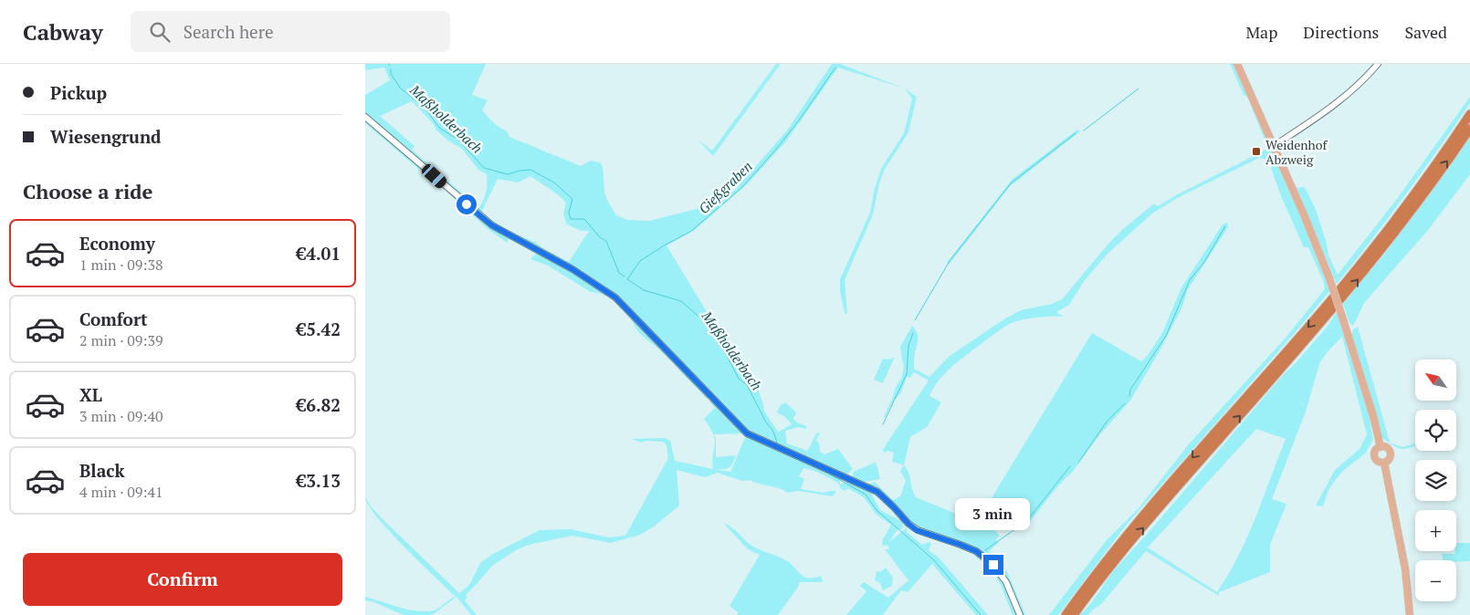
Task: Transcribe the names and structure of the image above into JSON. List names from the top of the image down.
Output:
{
  "water": ["Maßholderbach", "Gießgraben"],
  "places": {
    "transit": ["Weidenhof Abzweig"]
  },
  "north": "top left",
  "page": {
    "header": "Cabway",
    "search": "Search here",
    "nav": ["Map", "Directions", "Saved"],
    "banner": ["Pickup", "Wiesengrund"],
    "heading": "Choose a ride",
    "list": [
      {
        "name": "Economy",
        "note": "1 min · 09:38",
        "value": "€4.01"
      },
      {
        "name": "Comfort",
        "note": "2 min · 09:39",
        "value": "€5.42"
      },
      {
        "name": "XL",
        "note": "3 min · 09:40",
        "value": "€6.82"
      },
      {
        "name": "Black",
        "note": "4 min · 09:41",
        "value": "€3.13"
      }
    ],
    "map_buttons": ["+", "−"],
    "bubble": "3 min",
    "buttons": "Confirm"
  }
}
